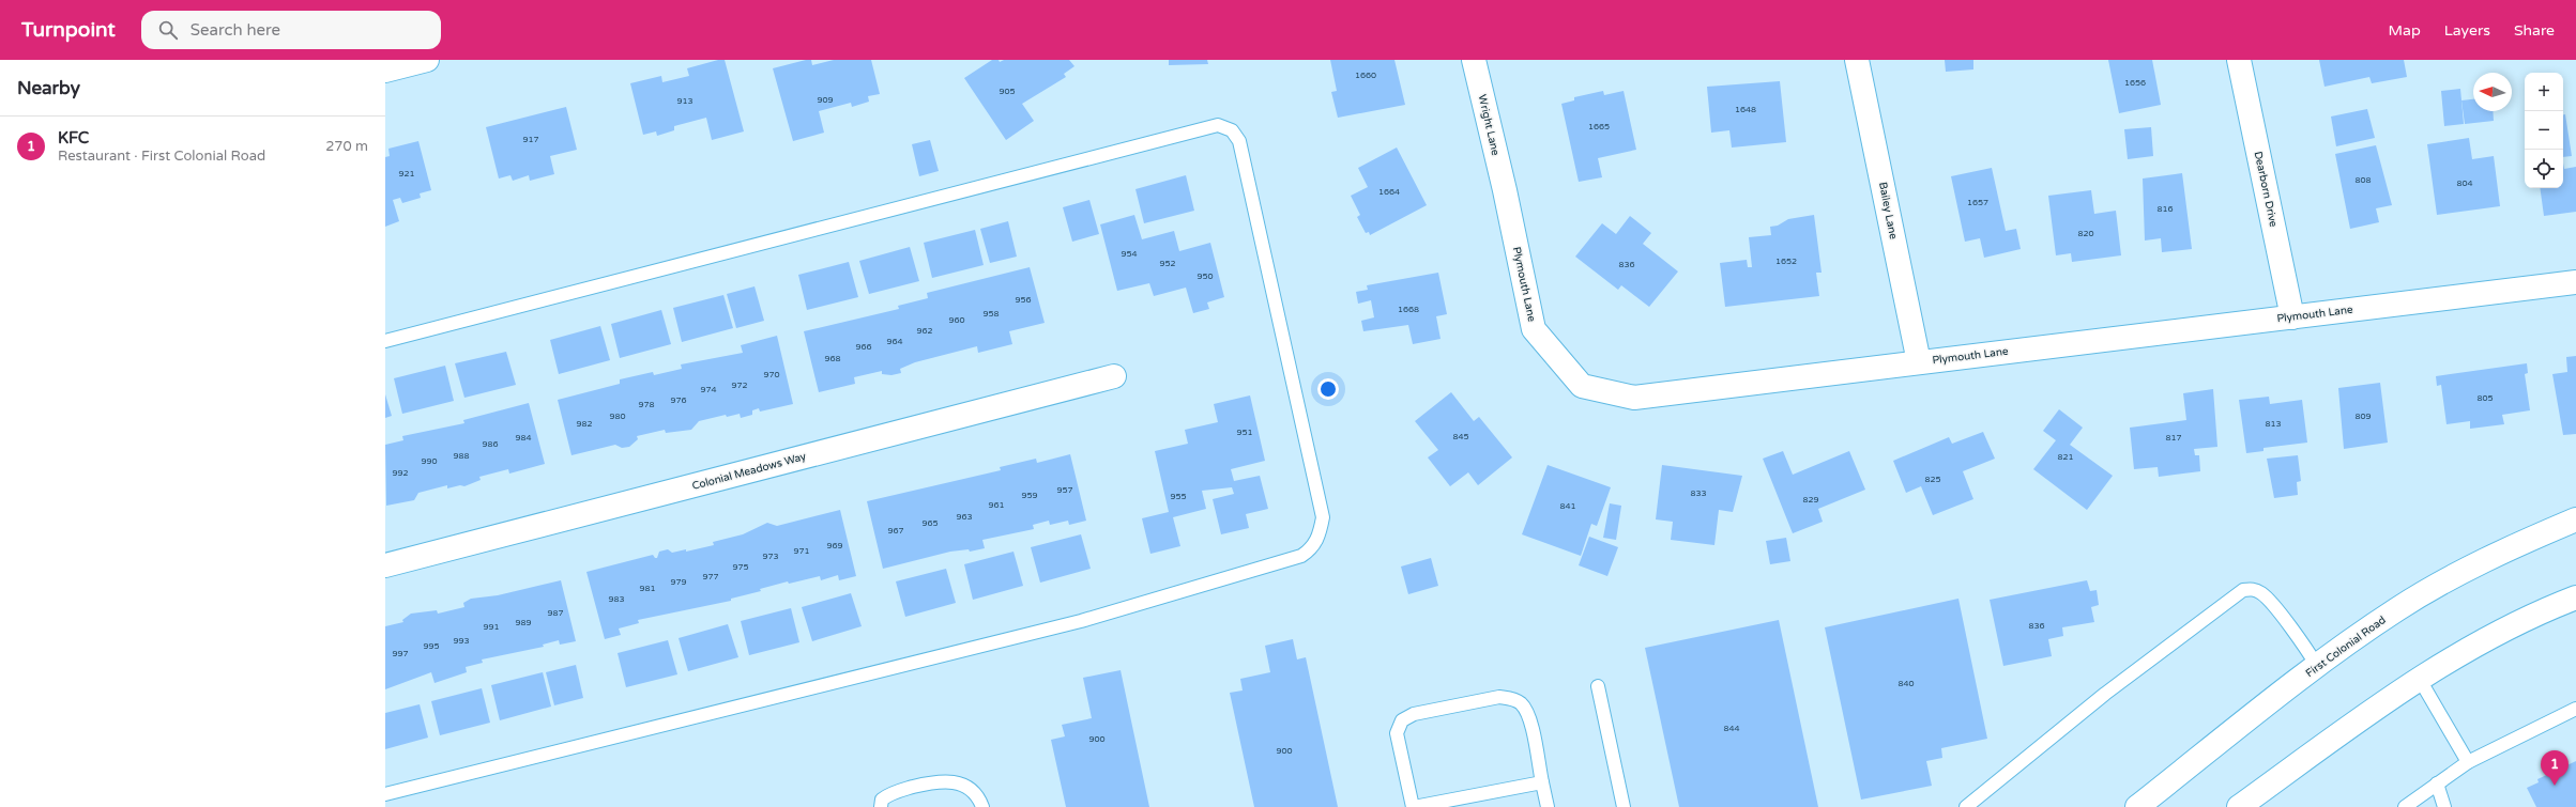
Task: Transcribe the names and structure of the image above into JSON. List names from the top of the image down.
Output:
{
  "streets": {
    "street": [
      "Wright Lane",
      "Dearborn Drive",
      "Bailey Lane",
      "Plymouth Lane",
      "Colonial Meadows Way",
      "First Colonial Road"
    ]
  },
  "crossings": [
    ["Wright Lane", "Plymouth Lane"],
    ["Dearborn Drive", "Plymouth Lane"],
    ["Bailey Lane", "Plymouth Lane"]
  ],
  "house_numbers": [
    "1660",
    "1656",
    "905",
    "909",
    "913",
    "1648",
    "1665",
    "917",
    "921",
    "808",
    "804",
    "1664",
    "1657",
    "816",
    "820",
    "954",
    "1652",
    "952",
    "836",
    "950",
    "956",
    "1668",
    "958",
    "960",
    "962",
    "964",
    "966",
    "968",
    "970",
    "972",
    "974",
    "805",
    "976",
    "978",
    "980",
    "809",
    "982",
    "813",
    "951",
    "845",
    "984",
    "817",
    "986",
    "988",
    "821",
    "990",
    "992",
    "825",
    "957",
    "833",
    "959",
    "955",
    "829",
    "961",
    "841",
    "963",
    "965",
    "967",
    "969",
    "971",
    "973",
    "975",
    "977",
    "979",
    "981",
    "983",
    "987",
    "989",
    "836",
    "991",
    "993",
    "995",
    "997",
    "840",
    "844",
    "900",
    "900"
  ],
  "north": "left",
  "page": {
    "header": "Turnpoint",
    "search": "Search here",
    "nav": ["Map", "Layers", "Share"],
    "heading": "Nearby",
    "map_buttons": ["+", "−"],
    "list": [
      {
        "mark": "1",
        "name": "KFC",
        "note": "Restaurant · First Colonial Road",
        "value": "270 m"
      }
    ],
    "pins": "1"
  }
}
